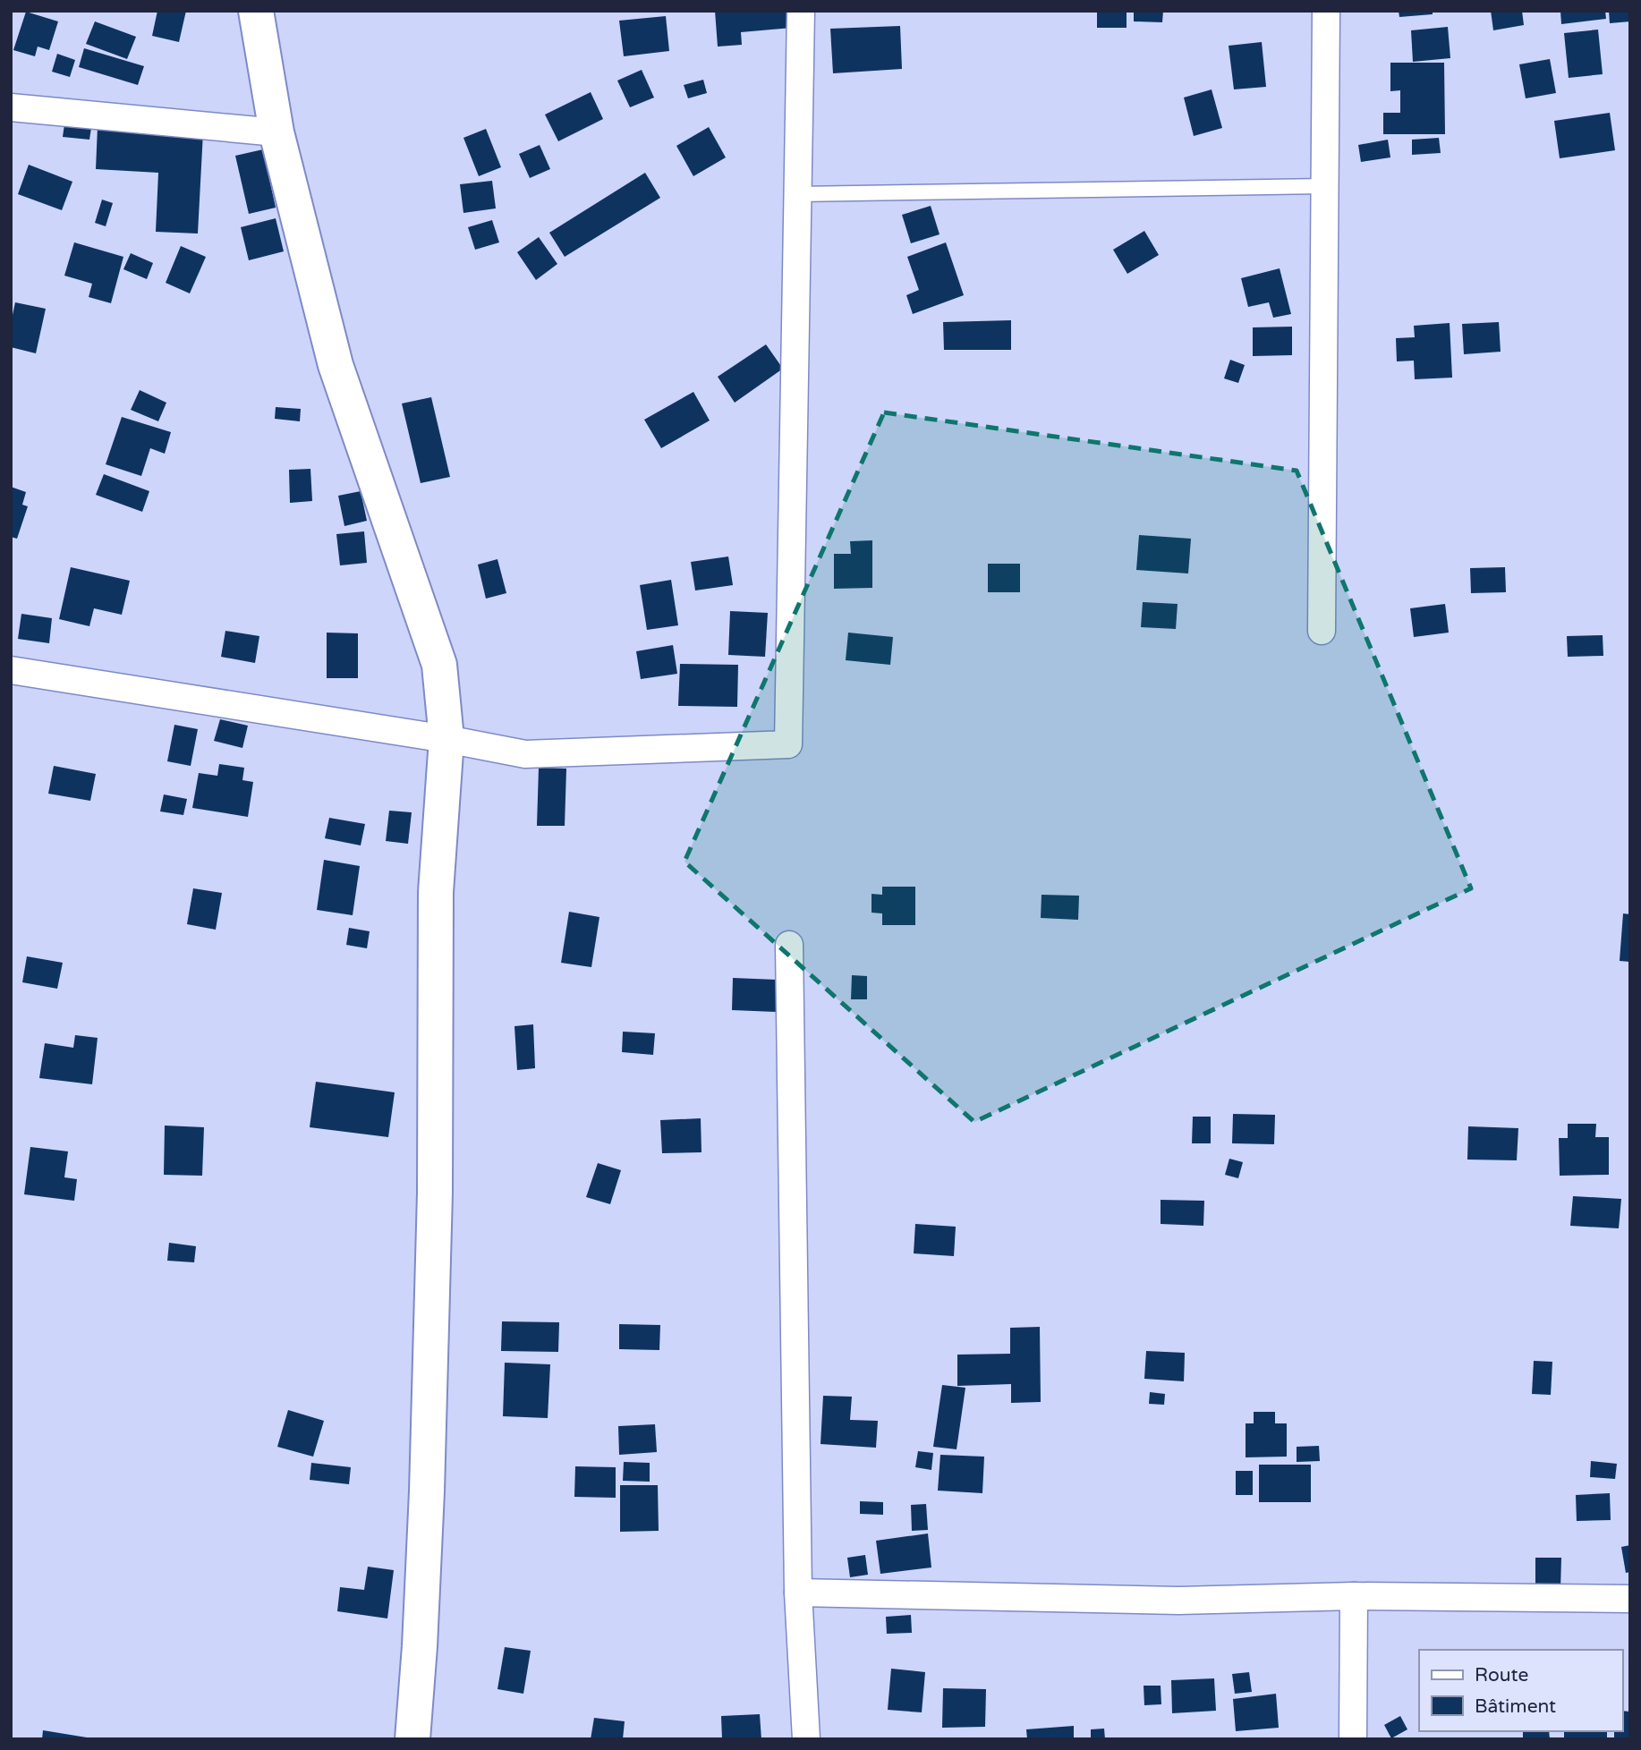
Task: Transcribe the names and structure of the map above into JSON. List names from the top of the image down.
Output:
{
  "legend": ["Route", "Bâtiment"]
}
